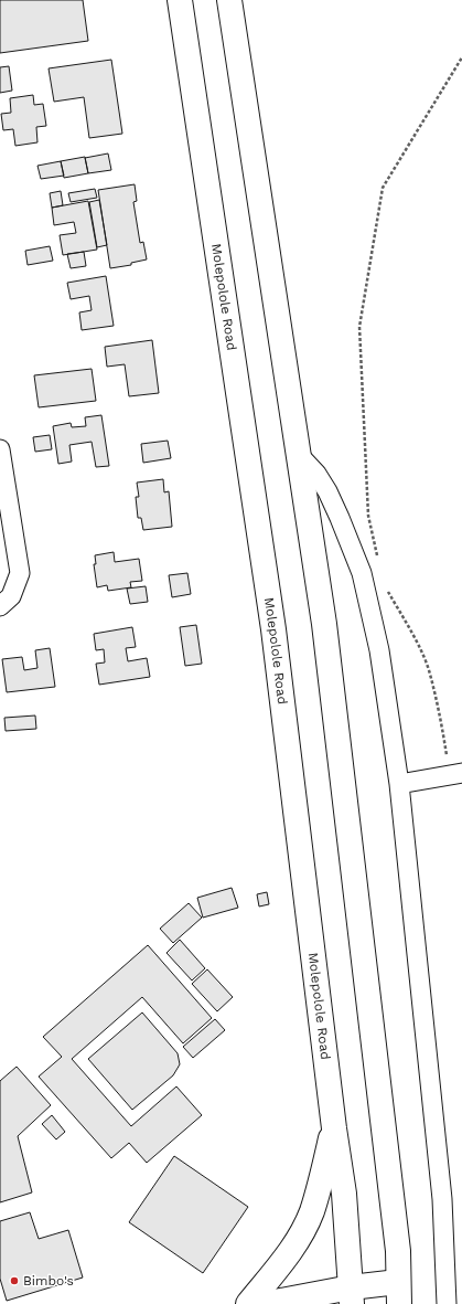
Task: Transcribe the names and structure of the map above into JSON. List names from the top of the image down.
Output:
{
  "streets": {
    "main road": ["Molepolole Road"]
  },
  "places": ["Bimbo's"]
}
